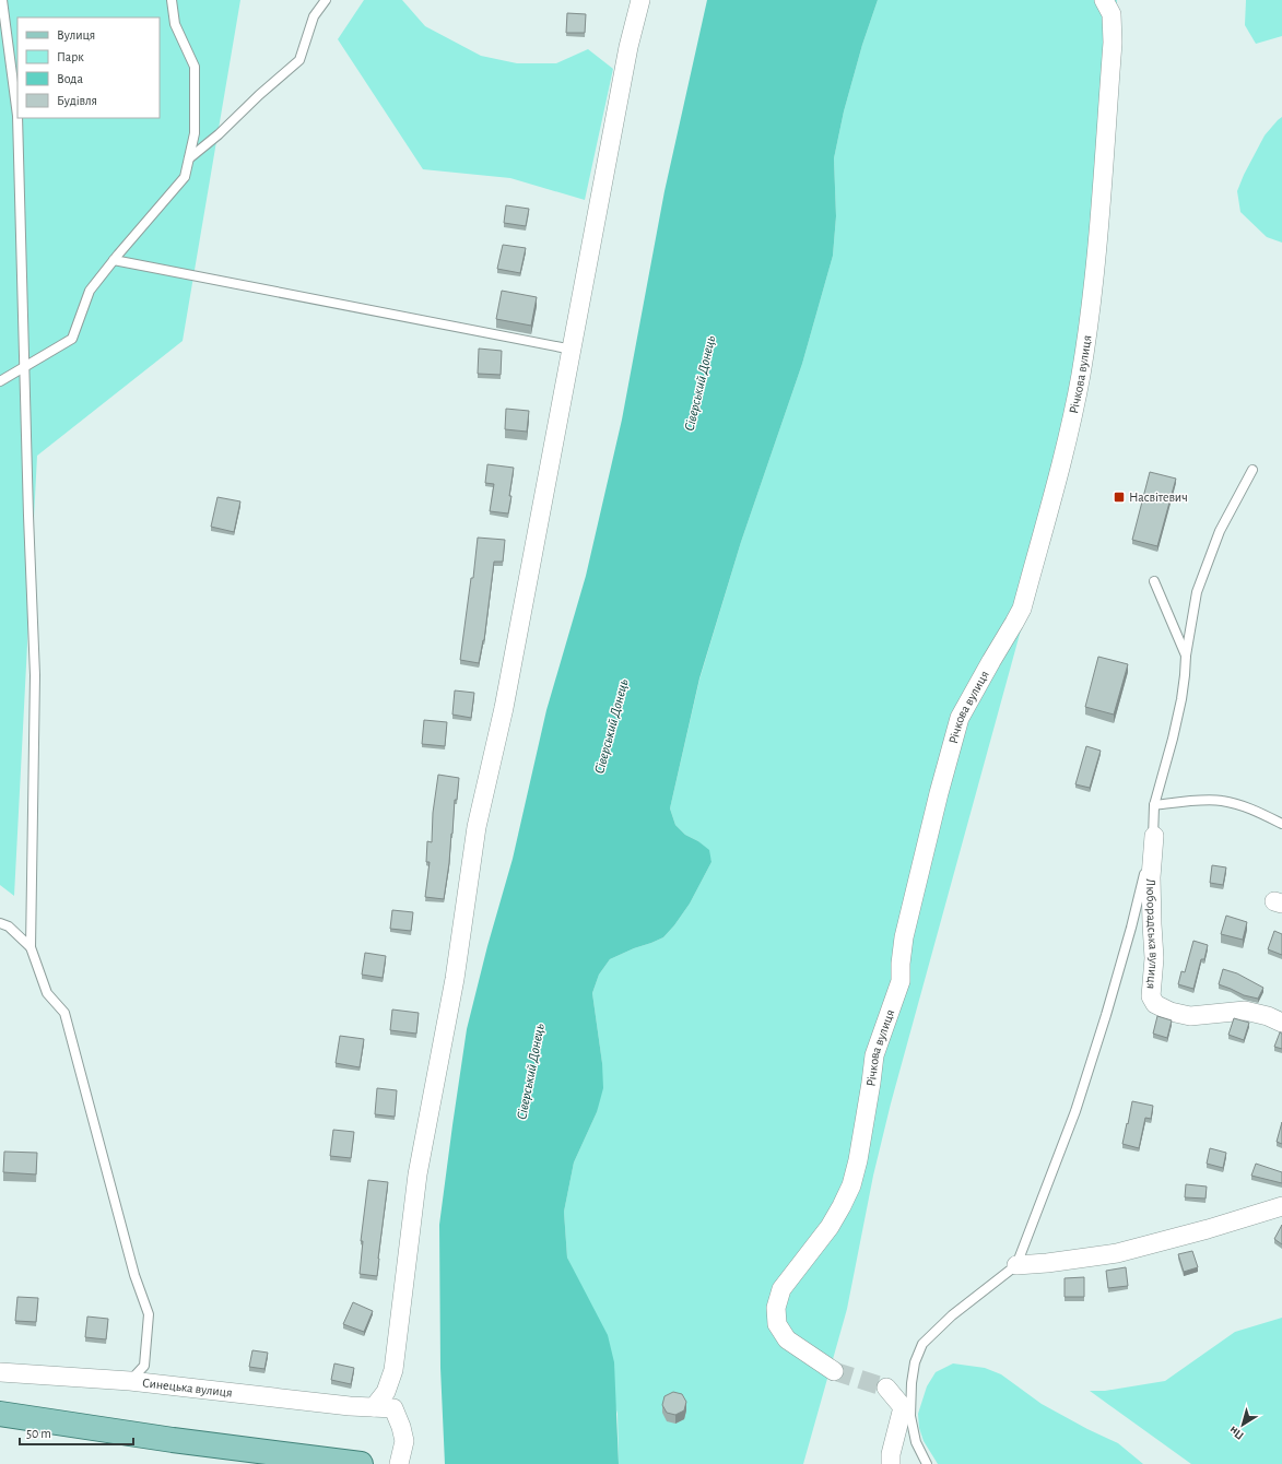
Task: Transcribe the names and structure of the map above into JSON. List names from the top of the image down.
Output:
{
  "streets": {
    "street": ["Річкова вулиця", "Люборадська вулиця", "Синецька вулиця"]
  },
  "water": ["Сіверський Донець"],
  "places": {
    "transit": ["Насвітевич"]
  },
  "legend": [
    "Вулиця",
    "Парк",
    "Вода",
    "Будівля"
  ],
  "scale_bar": "50 m",
  "north": "bottom left"
}
